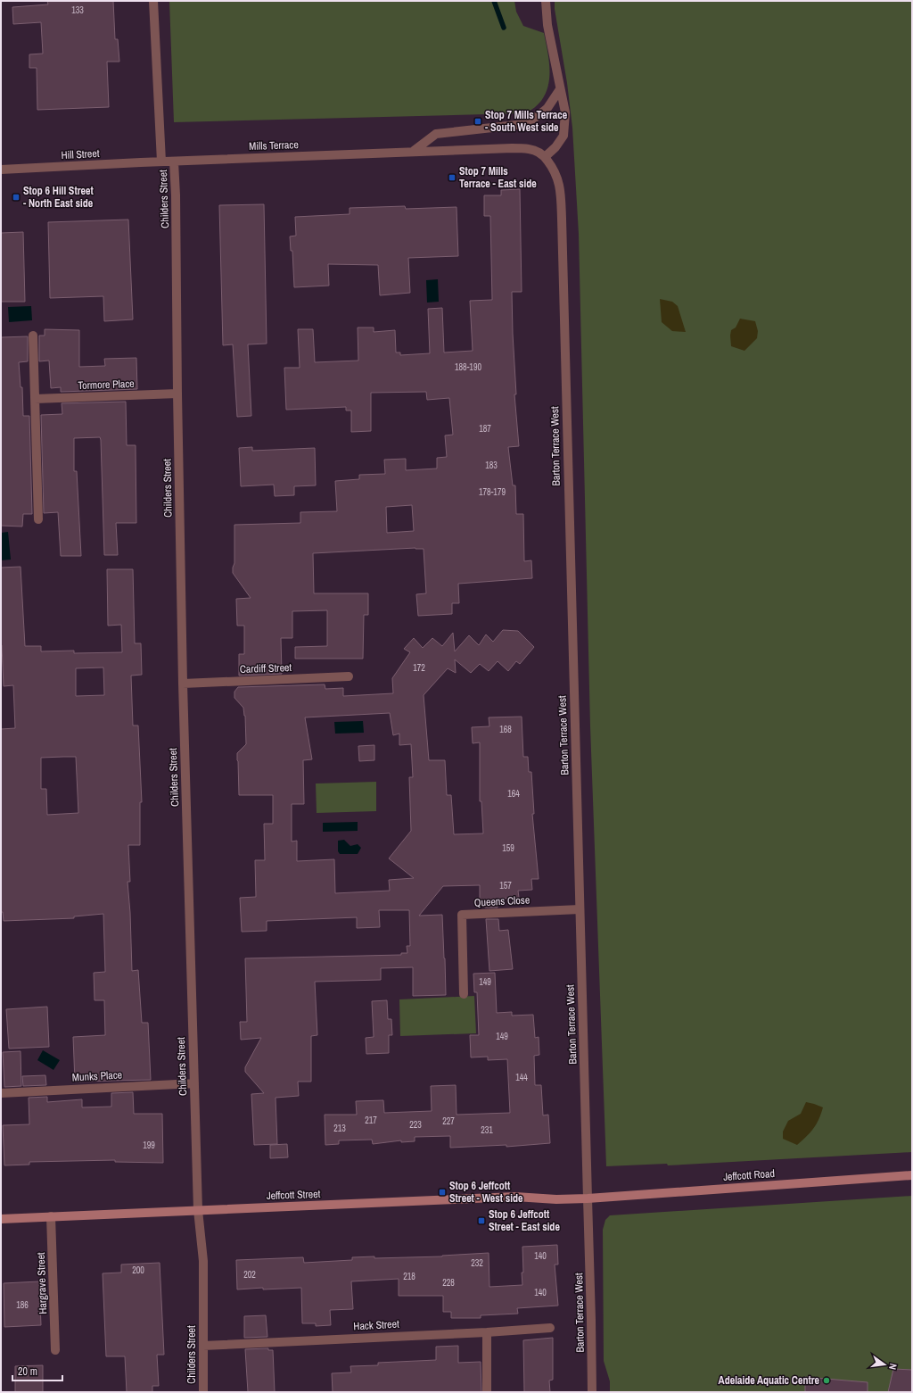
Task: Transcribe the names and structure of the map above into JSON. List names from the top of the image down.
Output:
{
  "streets": {
    "main road": ["Jeffcott Road", "Jeffcott Street"],
    "street": [
      "Mills Terrace",
      "Hill Street",
      "Childers Street",
      "Tormore Place",
      "Barton Terrace West",
      "Cardiff Street",
      "Queens Close",
      "Munks Place",
      "Hargrave Street",
      "Hack Street"
    ]
  },
  "crossings": [
    ["Mills Terrace", "Hill Street"],
    ["Mills Terrace", "Childers Street"],
    ["Mills Terrace", "Barton Terrace West"],
    ["Childers Street", "Tormore Place"],
    ["Childers Street", "Cardiff Street"],
    ["Childers Street", "Munks Place"],
    ["Childers Street", "Jeffcott Street"],
    ["Childers Street", "Hack Street"],
    ["Barton Terrace West", "Queens Close"],
    ["Barton Terrace West", "Jeffcott Road"],
    ["Barton Terrace West", "Jeffcott Street"],
    ["Jeffcott Road", "Jeffcott Street"],
    ["Jeffcott Street", "Hargrave Street"]
  ],
  "places": {
    "transit": [
      "Stop 7 Mills Terrace - South West side",
      "Stop 7 Mills Terrace - East side",
      "Stop 6 Hill Street - North East side",
      "Stop 6 Jeffcott Street - West side",
      "Stop 6 Jeffcott Street - East side"
    ],
    "other": ["Adelaide Aquatic Centre"]
  },
  "house_numbers": [
    "133",
    "188-190",
    "187",
    "183",
    "178-179",
    "172",
    "168",
    "164",
    "159",
    "157",
    "149",
    "149",
    "144",
    "217",
    "227",
    "223",
    "213",
    "231",
    "199",
    "140",
    "232",
    "200",
    "202",
    "218",
    "228",
    "140",
    "186"
  ],
  "scale_bar": "20 m",
  "north": "right"
}
